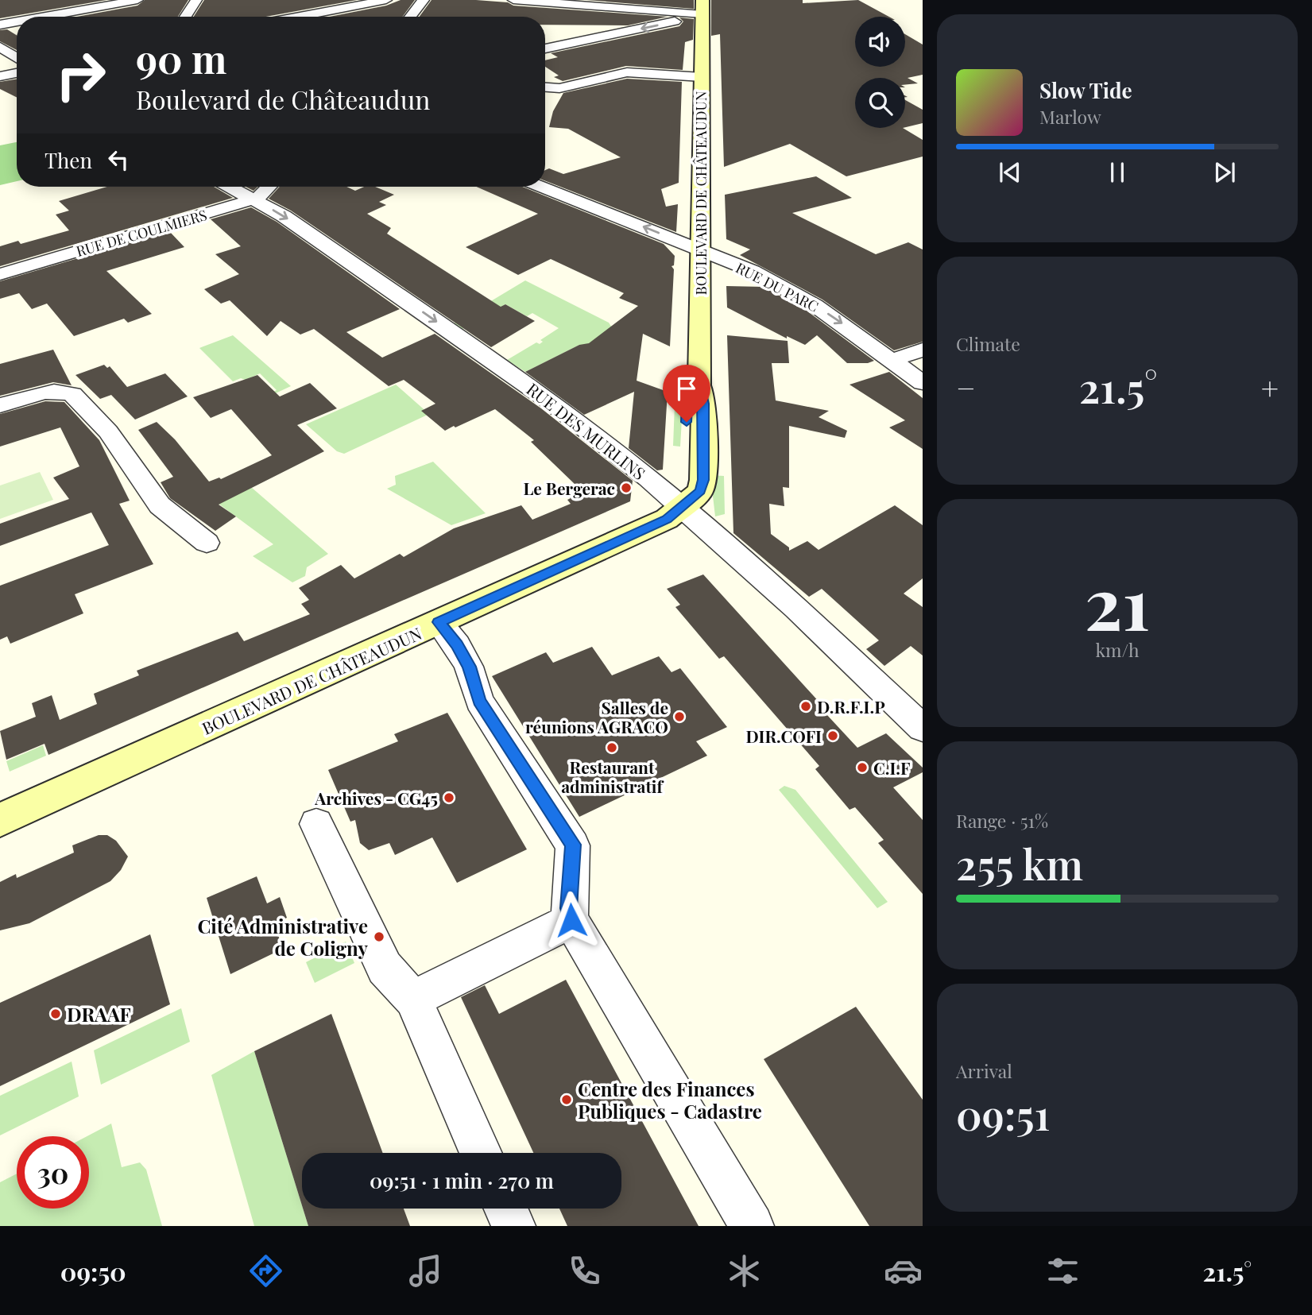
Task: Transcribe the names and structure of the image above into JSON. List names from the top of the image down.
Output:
{
  "streets": {
    "main road": ["BOULEVARD DE CHÂTEAUDUN"],
    "street": ["RUE DE COULMIERS", "RUE DU PARC", "RUE DES MURLINS"]
  },
  "crossings": [
    ["BOULEVARD DE CHÂTEAUDUN", "RUE DU PARC"],
    ["BOULEVARD DE CHÂTEAUDUN", "RUE DES MURLINS"],
    ["RUE DE COULMIERS", "RUE DES MURLINS"]
  ],
  "one_way": ["RUE DES MURLINS"],
  "places": [
    "Le Bergerac",
    "D.R.F.I.P",
    "Salles de réunions AGRACO",
    "DIR.COFI",
    "Restaurant administratif",
    "C.I.F",
    "Archives - CG45",
    "Cité Administrative de Coligny",
    "DRAAF",
    "Centre des Finances Publiques - Cadastre"
  ],
  "page": {
    "turn": ["90 m", "Boulevard de Châteaudun"],
    "song": ["Slow Tide", "Marlow"],
    "then": "Then",
    "tile": [
      "Climate",
      ["21", "km/h"],
      ["Range · 51%", "255 km"],
      ["Arrival", "09:51"]
    ],
    "heat": ["−", "21.5°", "+"],
    "limit": "30",
    "trip": "09:51 · 1 min · 270 m",
    "tabs": ["09:50", "21.5°"]
  }
}
